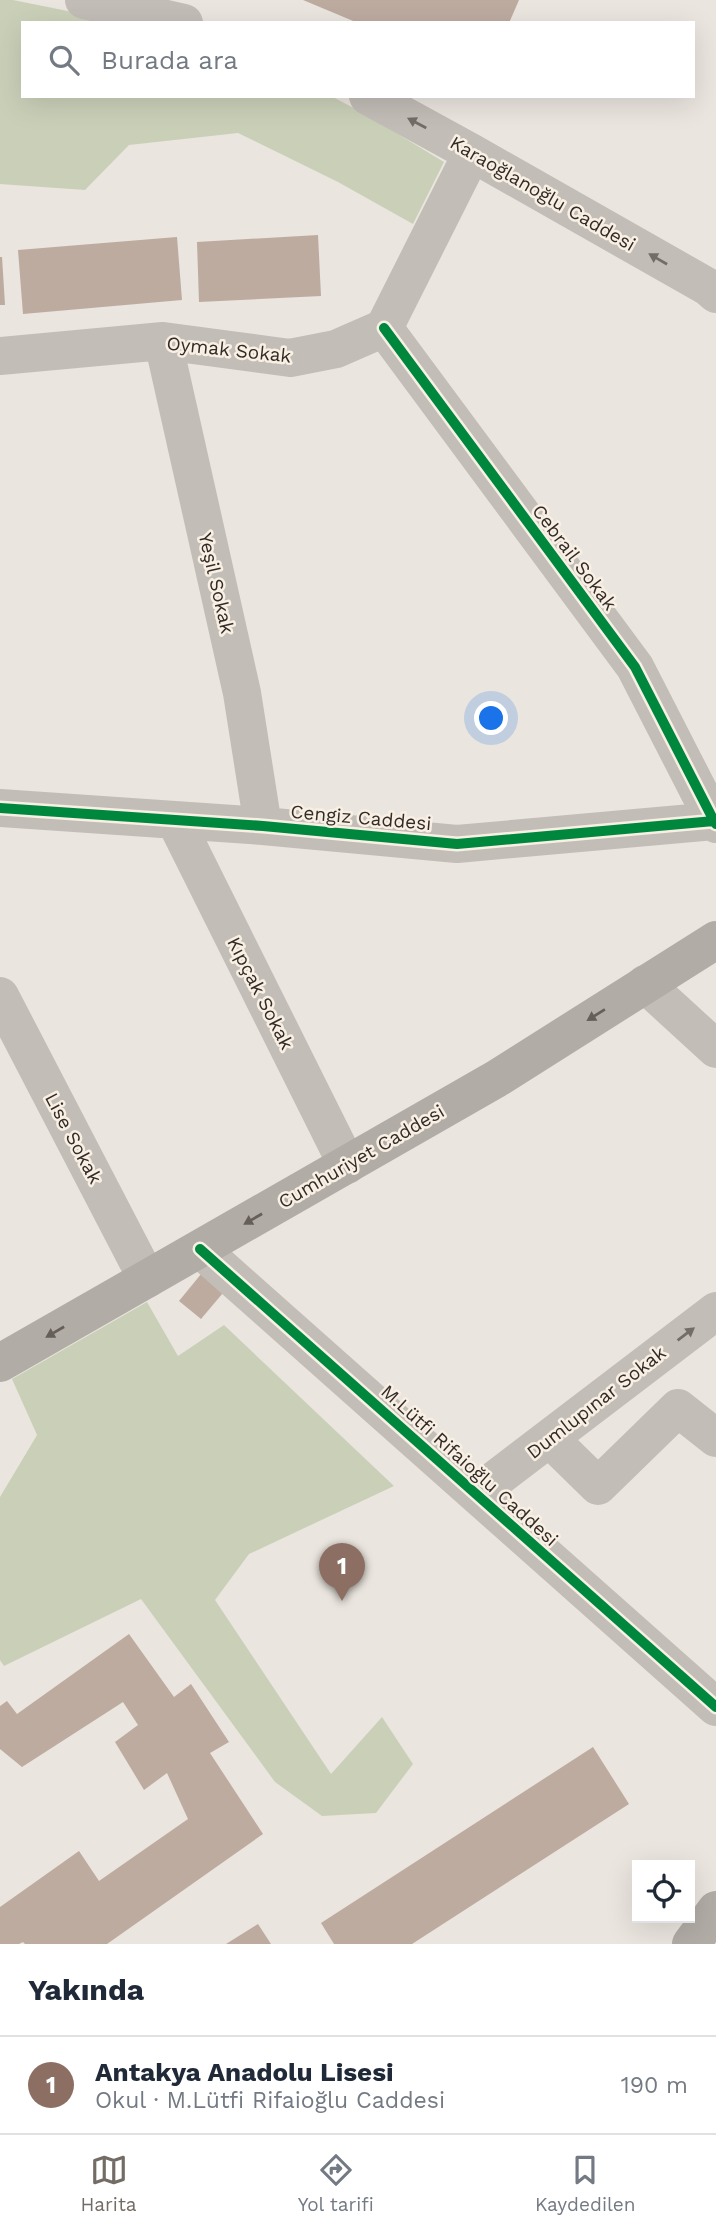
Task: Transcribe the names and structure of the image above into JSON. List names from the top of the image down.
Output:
{
  "streets": {
    "main road": ["Cumhuriyet Caddesi"],
    "street": [
      "Karaoğlanoğlu Caddesi",
      "Oymak Sokak",
      "Cebrail Sokak",
      "Yeşil Sokak",
      "Cengiz Caddesi",
      "Kıpçak Sokak",
      "Lise Sokak",
      "Dumlupınar Sokak",
      "M.Lütfi Rifaioğlu Caddesi"
    ]
  },
  "crossings": [
    ["Oymak Sokak", "Cebrail Sokak"],
    ["Oymak Sokak", "Yeşil Sokak"],
    ["Cebrail Sokak", "Cengiz Caddesi"],
    ["Yeşil Sokak", "Cengiz Caddesi"],
    ["Cengiz Caddesi", "Kıpçak Sokak"],
    ["Kıpçak Sokak", "Cumhuriyet Caddesi"],
    ["Lise Sokak", "Cumhuriyet Caddesi"],
    ["Cumhuriyet Caddesi", "M.Lütfi Rifaioğlu Caddesi"],
    ["Dumlupınar Sokak", "M.Lütfi Rifaioğlu Caddesi"]
  ],
  "one_way": ["Karaoğlanoğlu Caddesi", "Cumhuriyet Caddesi", "Dumlupınar Sokak"],
  "page": {
    "search": "Burada ara",
    "pins": "1",
    "heading": "Yakında",
    "list": [
      {
        "mark": "1",
        "name": "Antakya Anadolu Lisesi",
        "note": "Okul · M.Lütfi Rifaioğlu Caddesi",
        "value": "190 m"
      }
    ],
    "nav": ["Harita", "Yol tarifi", "Kaydedilen"]
  }
}
